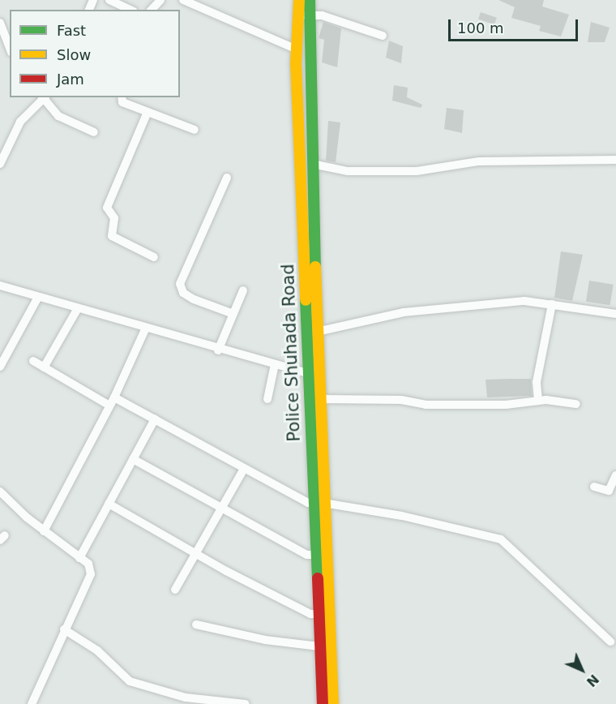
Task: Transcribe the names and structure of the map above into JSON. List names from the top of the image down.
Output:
{
  "streets": {
    "main road": ["Police Shuhada Road"]
  },
  "legend": ["Fast", "Slow", "Jam"],
  "scale_bar": "100 m",
  "north": "bottom right"
}
